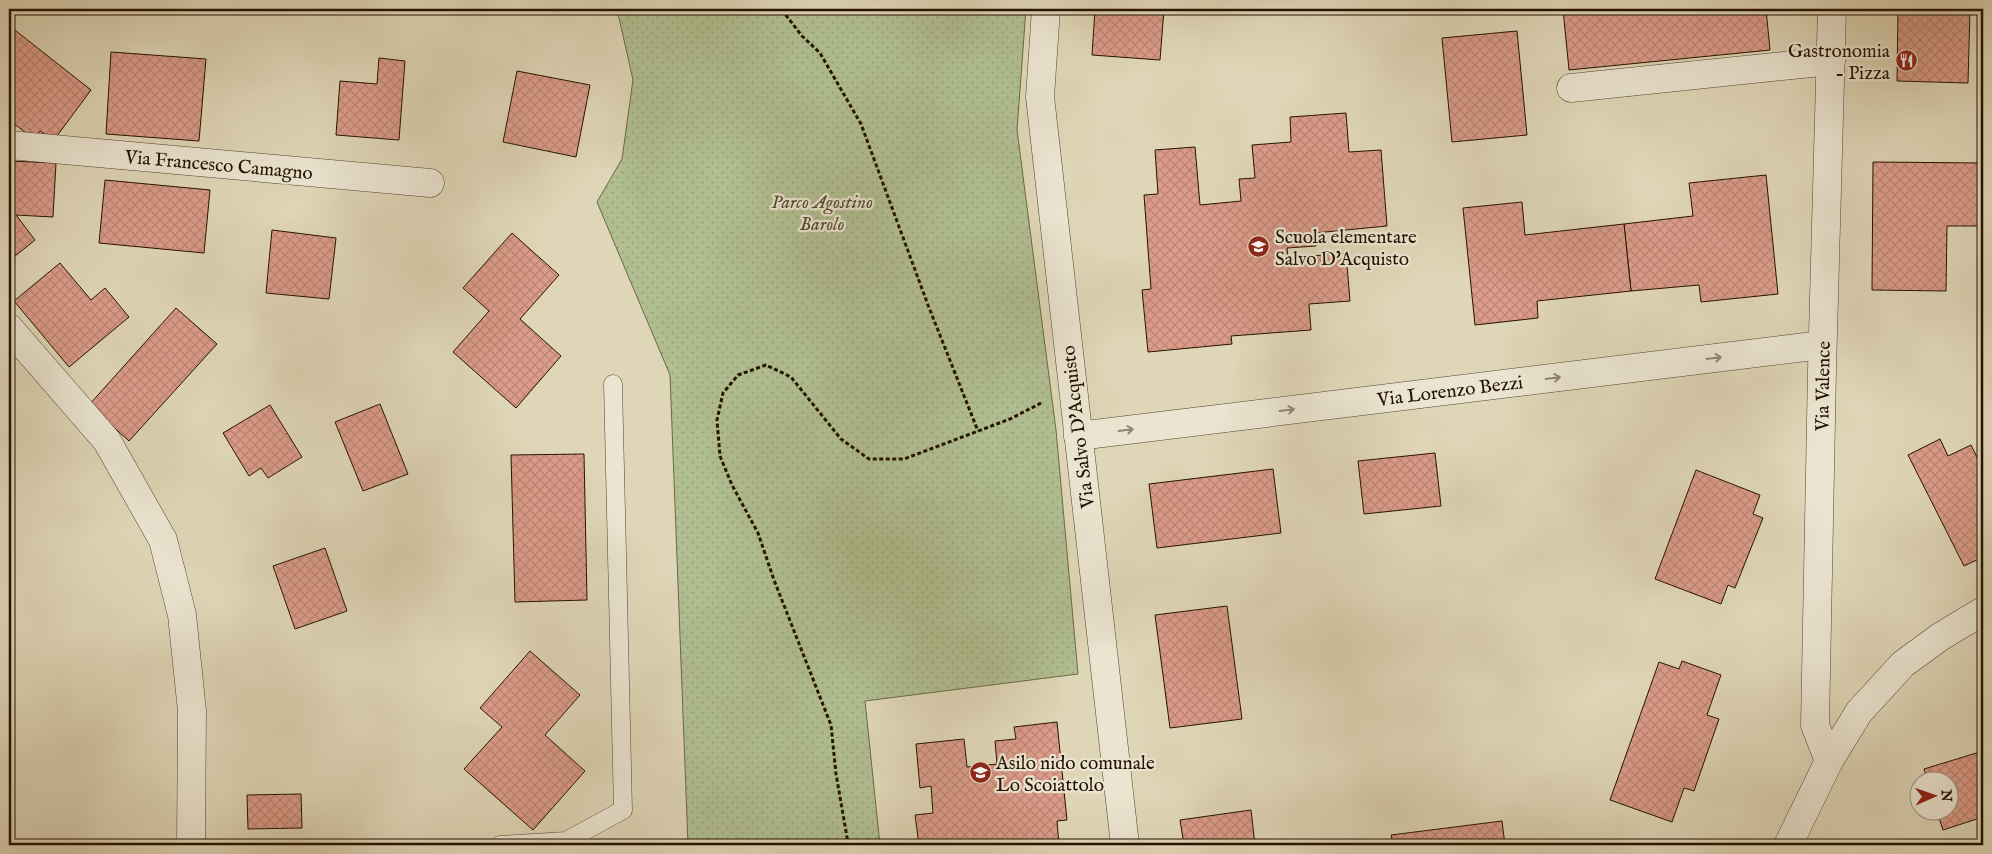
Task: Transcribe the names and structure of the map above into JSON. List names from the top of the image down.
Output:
{
  "streets": {
    "street": [
      "Via Francesco Camagno",
      "Via Valence",
      "Via Lorenzo Bezzi",
      "Via Salvo D'Acquisto"
    ]
  },
  "crossings": [
    ["Via Valence", "Via Lorenzo Bezzi"],
    ["Via Lorenzo Bezzi", "Via Salvo D'Acquisto"]
  ],
  "one_way": ["Via Lorenzo Bezzi"],
  "parks": ["Parco Agostino Barolo"],
  "places": {
    "restaurant": ["Gastronomia - Pizza"],
    "school or university": ["Scuola elementare Salvo D'Acquisto", "Asilo nido comunale Lo Scoiattolo"]
  },
  "north": "right"
}
